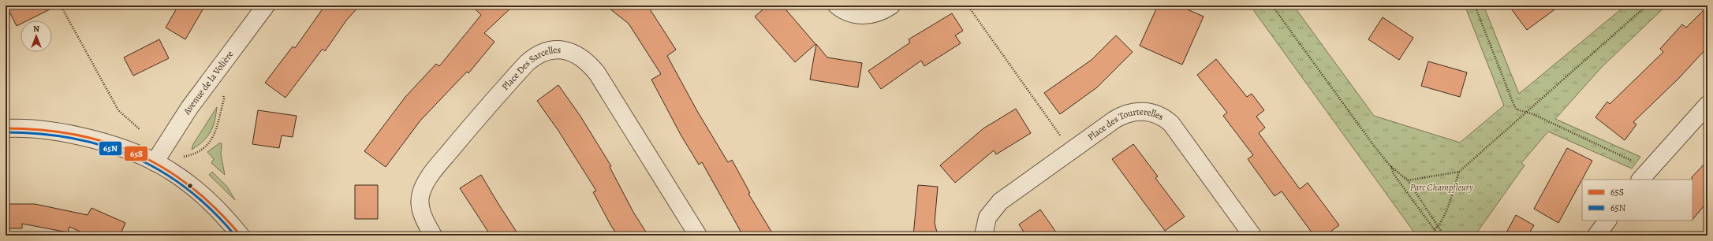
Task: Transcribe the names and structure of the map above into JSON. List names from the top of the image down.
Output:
{
  "streets": {
    "street": ["Place Des Sarcelles", "Avenue de la Volière", "Place des Tourterelles"]
  },
  "parks": ["Parc Champfleury"],
  "lines": ["transit line 65S", "transit line 65N"],
  "legend": ["65S", "65N"],
  "north": "top"
}
